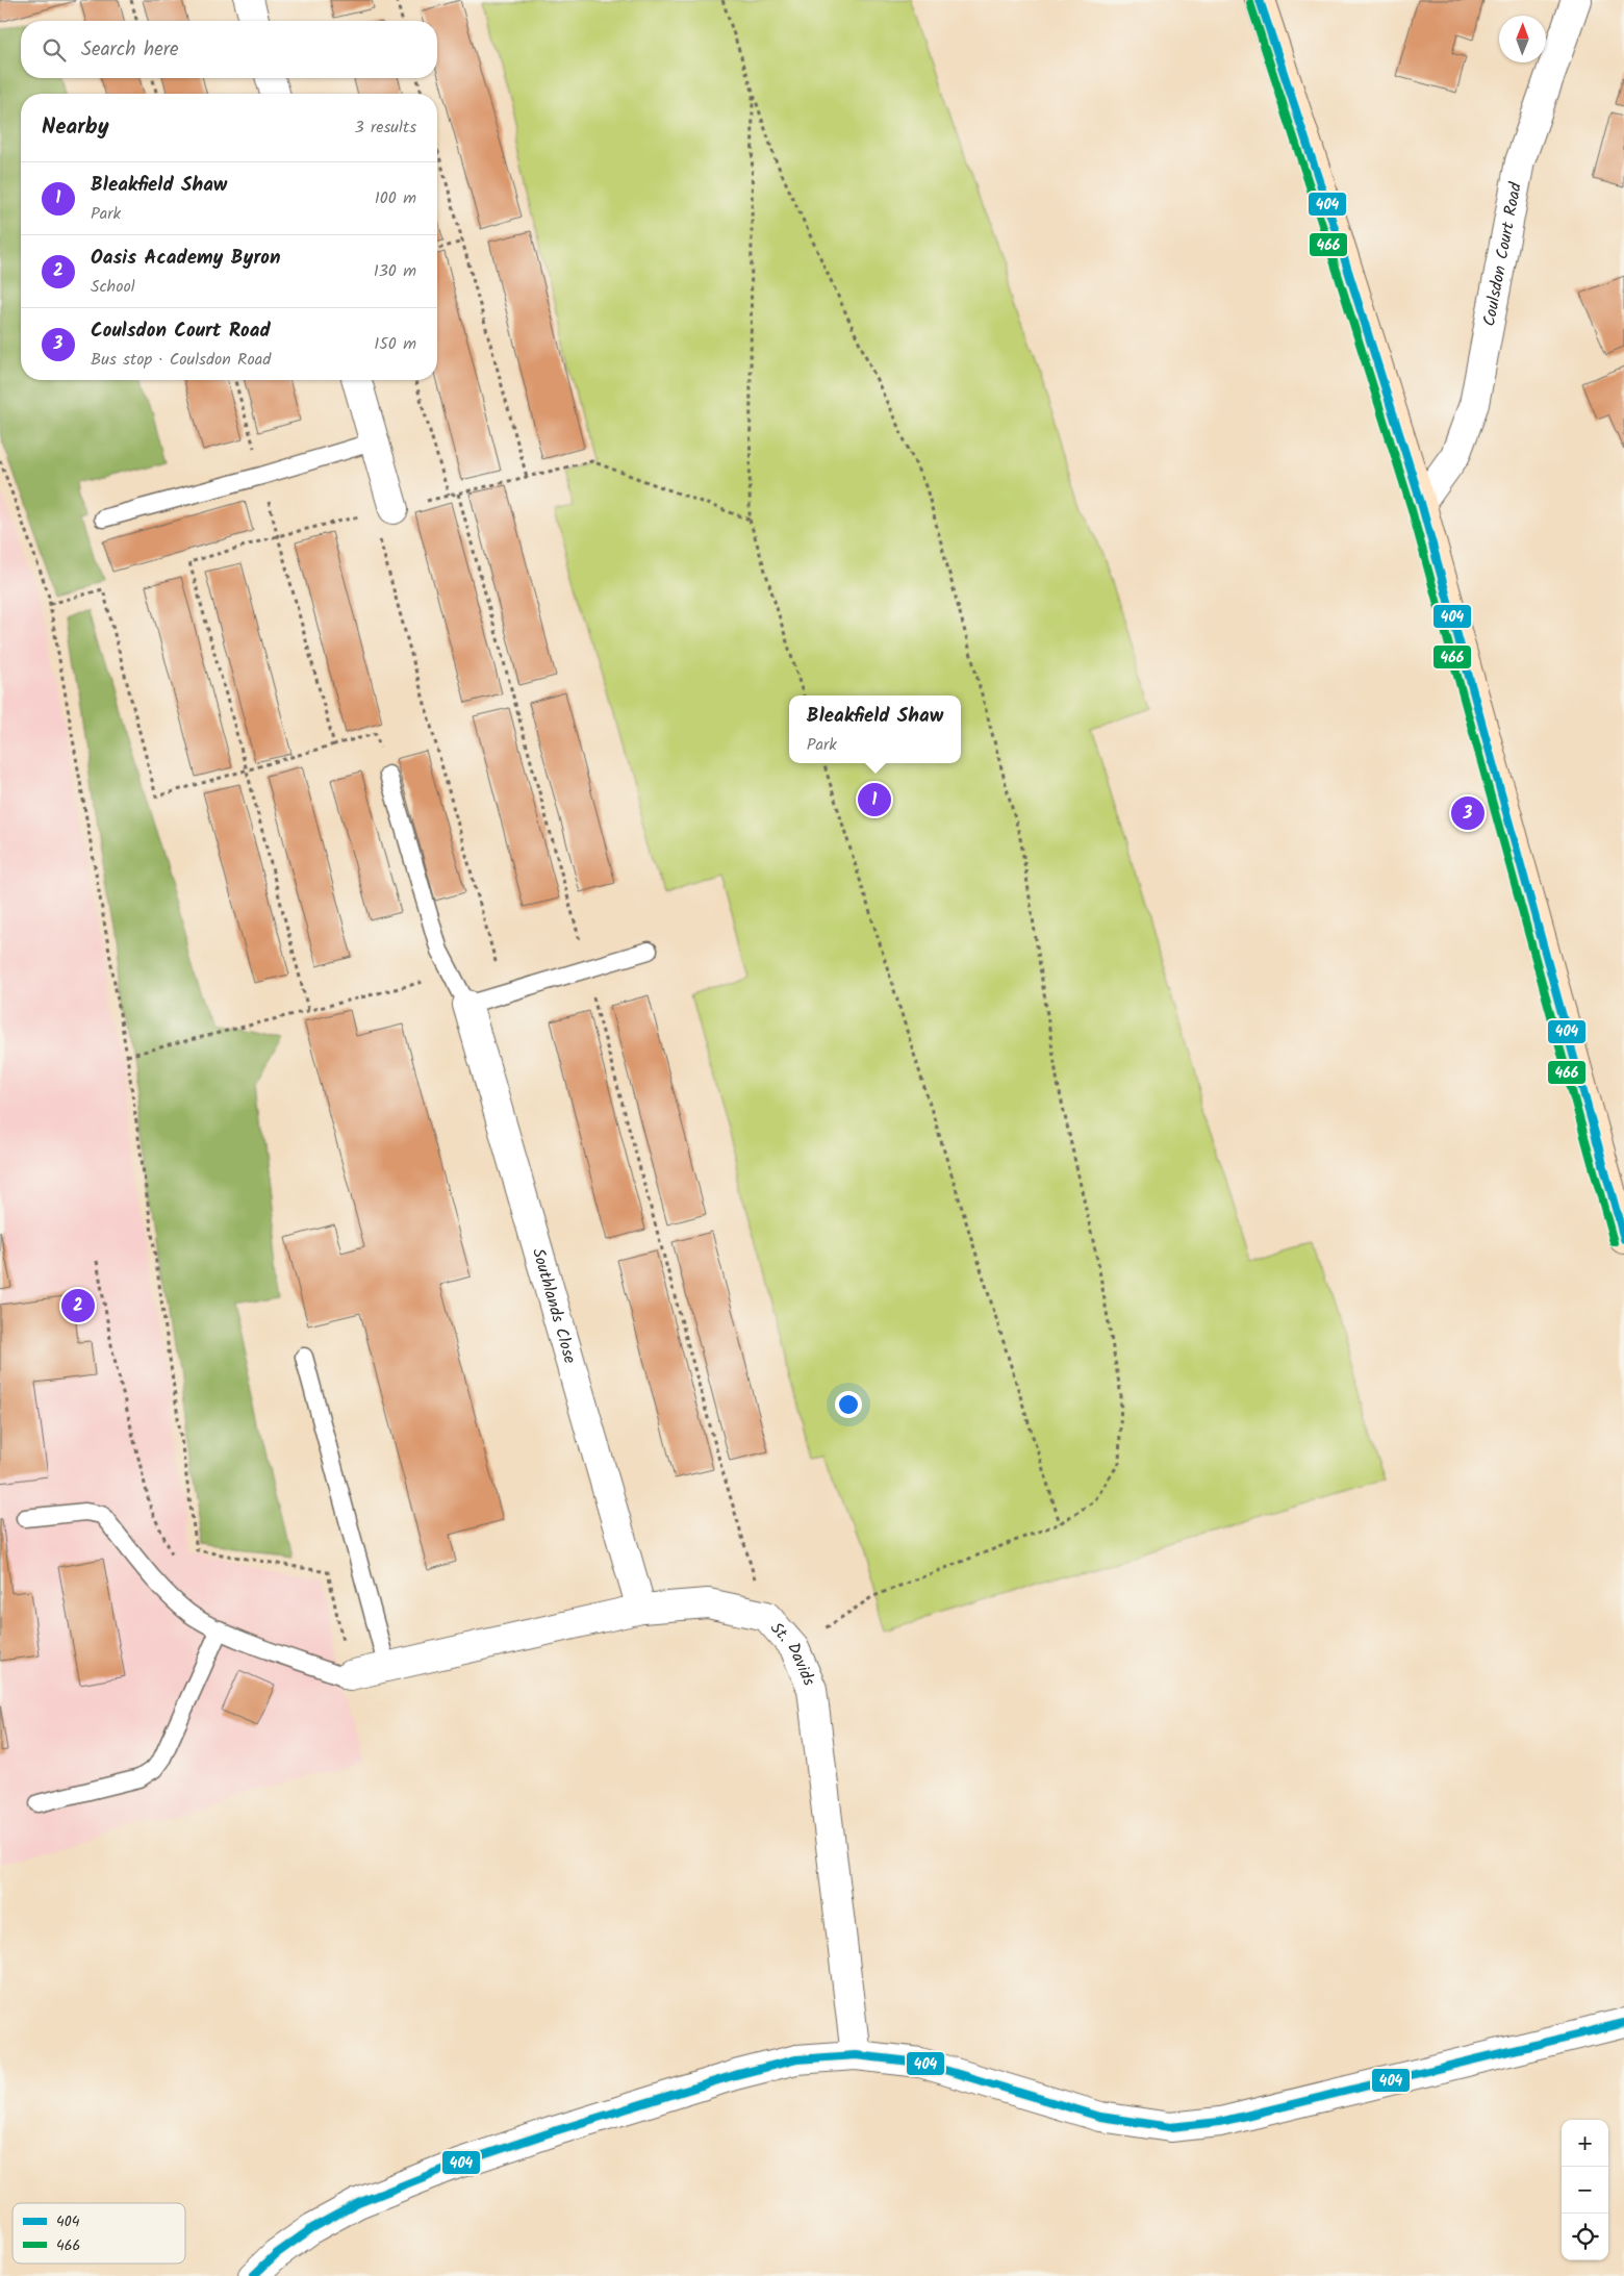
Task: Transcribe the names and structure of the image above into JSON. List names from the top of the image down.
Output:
{
  "streets": {
    "street": ["Coulsdon Court Road", "Southlands Close", "St. Davids"]
  },
  "crossings": [
    ["Southlands Close", "St. Davids"]
  ],
  "lines": ["transit line 404", "transit line 466"],
  "legend": ["404", "466"],
  "north": "top",
  "page": {
    "search": "Search here",
    "heading": ["Nearby", "3 results"],
    "list": [
      {
        "mark": "1",
        "name": "Bleakfield Shaw",
        "note": "Park",
        "value": "100 m"
      },
      {
        "mark": "2",
        "name": "Oasis Academy Byron",
        "note": "School",
        "value": "130 m"
      },
      {
        "mark": "3",
        "name": "Coulsdon Court Road",
        "note": "Bus stop · Coulsdon Road",
        "value": "150 m"
      }
    ],
    "popup": ["Bleakfield Shaw", "Park"],
    "pins": ["1", "3", "2"],
    "map_buttons": ["+", "−"]
  }
}
